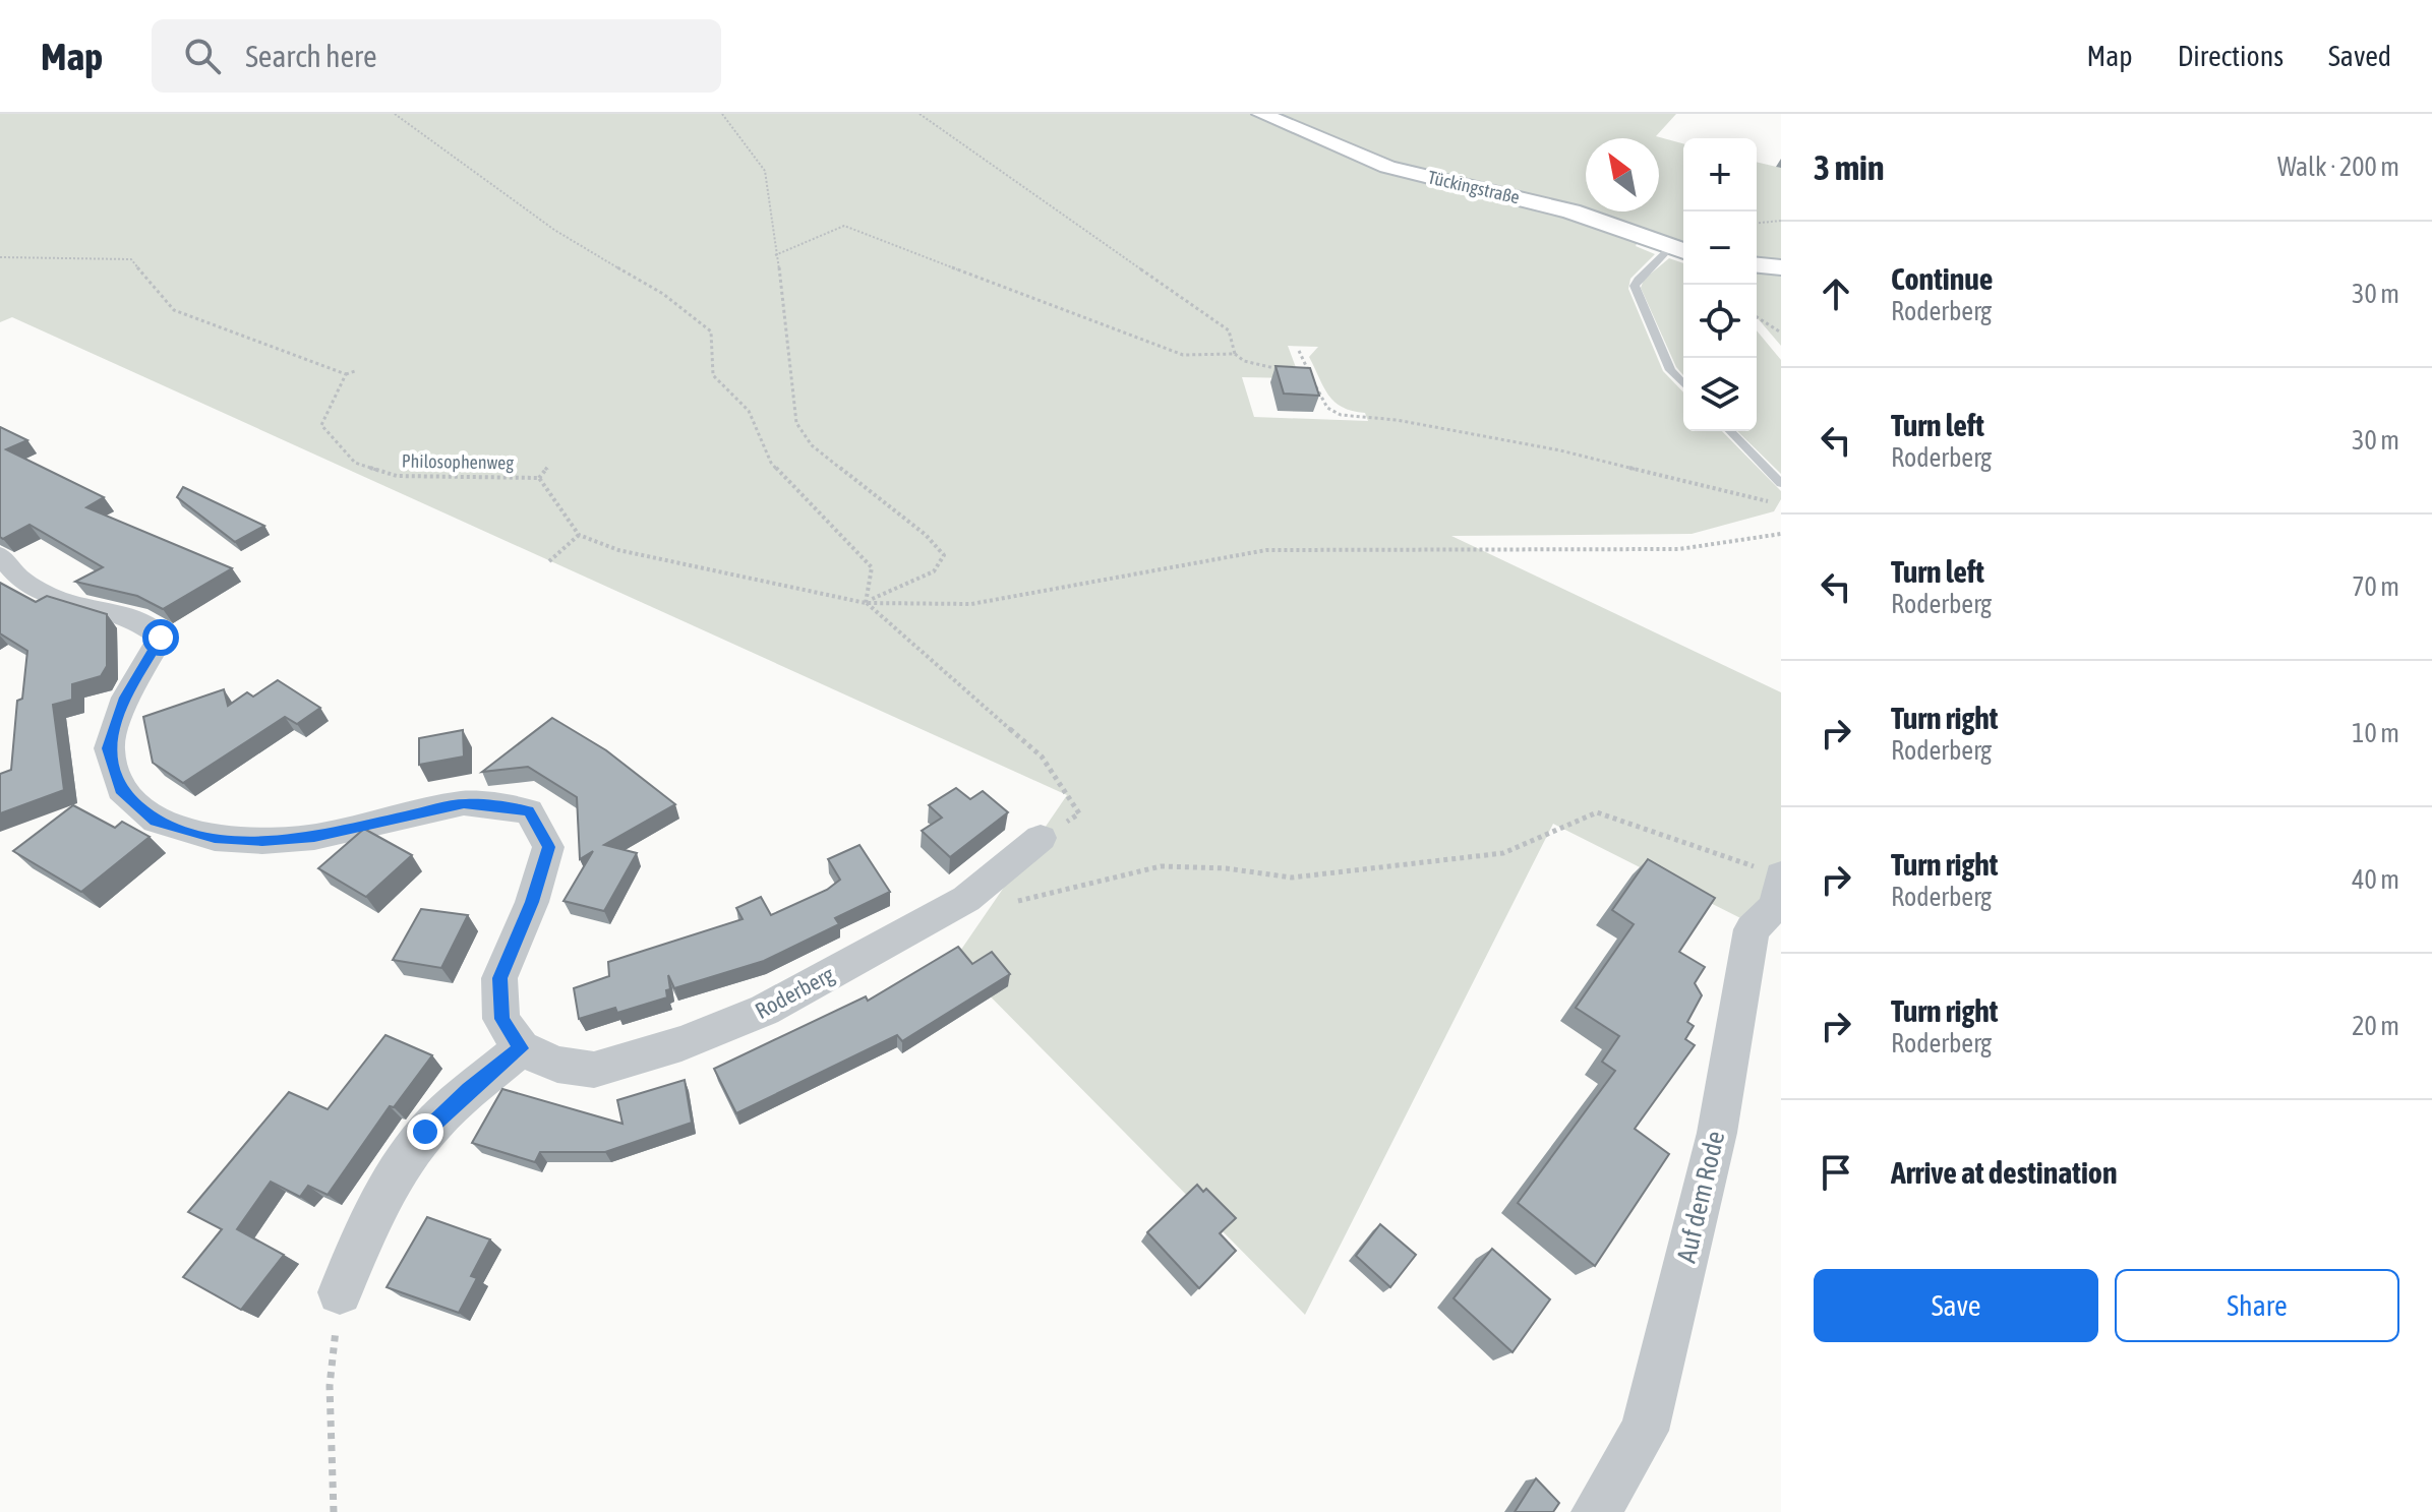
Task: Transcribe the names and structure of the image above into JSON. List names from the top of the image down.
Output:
{
  "streets": {
    "street": ["Tückingstraße", "Roderberg", "Auf dem Rode"],
    "path": ["Philosophenweg"]
  },
  "north": "top left",
  "page": {
    "header": "Map",
    "search": "Search here",
    "nav": ["Map", "Directions", "Saved"],
    "heading": ["3 min", "Walk · 200 m"],
    "map_buttons": ["+", "−"],
    "list": [
      ["Continue", "Roderberg", "30 m"],
      ["Turn left", "Roderberg", "30 m"],
      ["Turn left", "Roderberg", "70 m"],
      ["Turn right", "Roderberg", "10 m"],
      ["Turn right", "Roderberg", "40 m"],
      ["Turn right", "Roderberg", "20 m"],
      "Arrive at destination"
    ],
    "buttons": ["Save", "Share"]
  }
}
